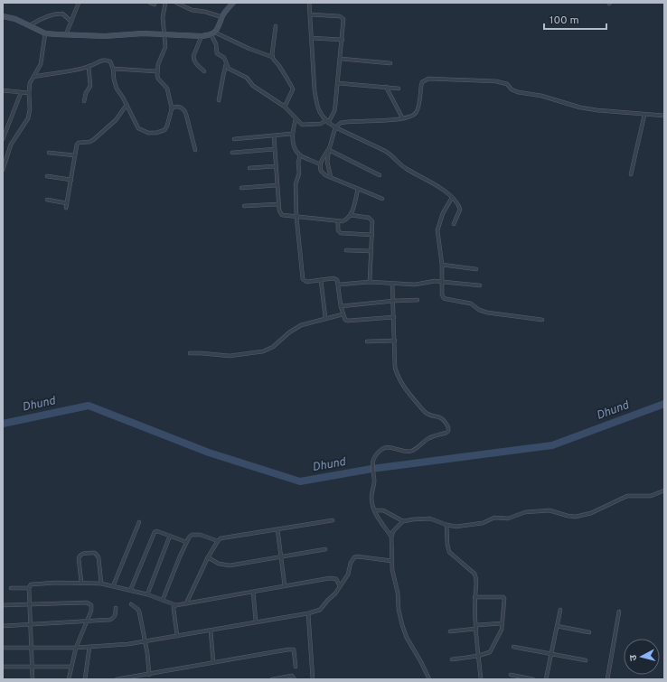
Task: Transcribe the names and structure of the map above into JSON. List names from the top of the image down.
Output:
{
  "water": ["Dhund"],
  "scale_bar": "100 m",
  "north": "left"
}
